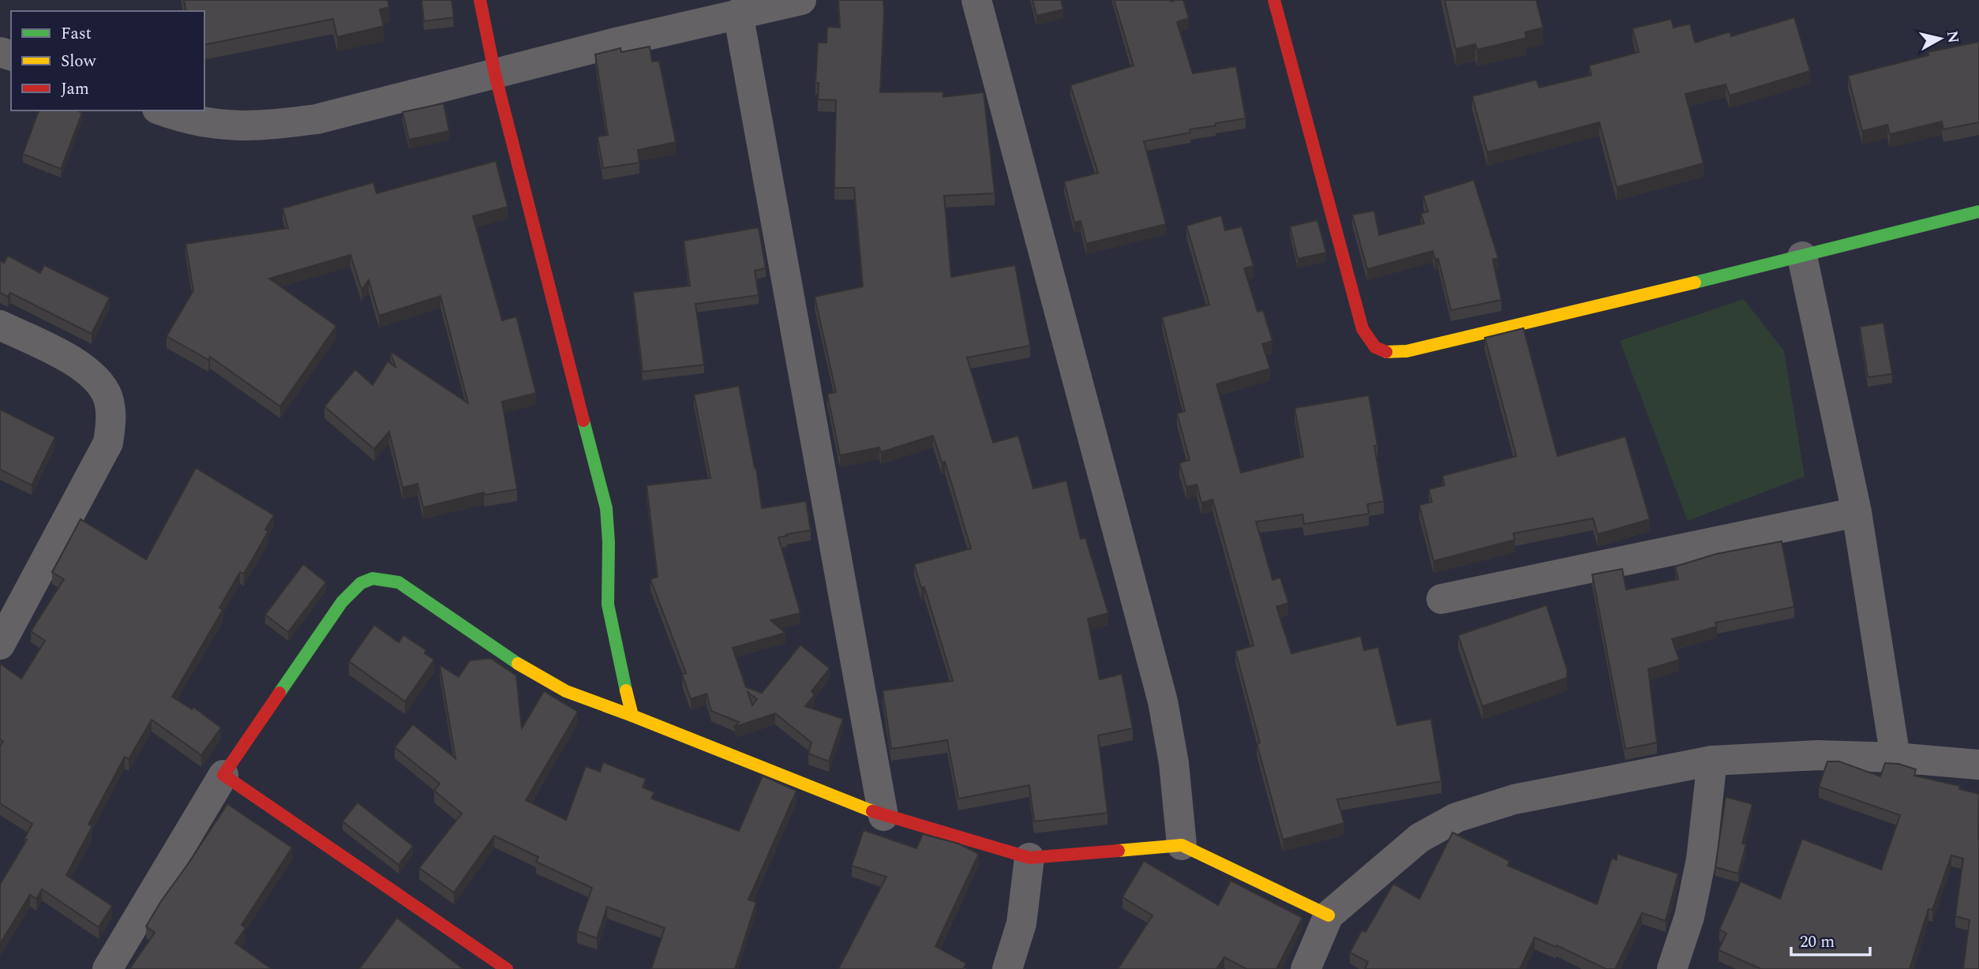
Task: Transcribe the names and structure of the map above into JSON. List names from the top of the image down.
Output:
{
  "legend": ["Fast", "Slow", "Jam"],
  "scale_bar": "20 m",
  "north": "right"
}
